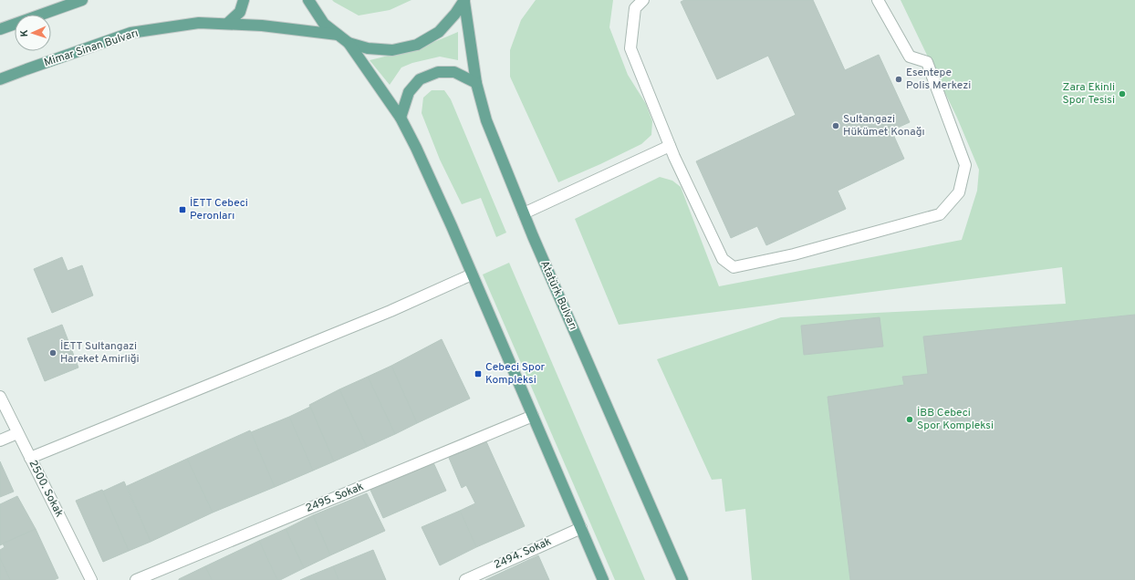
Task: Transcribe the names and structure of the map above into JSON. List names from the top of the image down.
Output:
{
  "streets": {
    "main road": ["Mimar Sinan Bulvarı", "Atatürk Bulvarı"],
    "street": ["2500. Sokak", "2495. Sokak", "2494. Sokak"]
  },
  "places": {
    "other": [
      "Esentepe Polis Merkezi",
      "Zara Ekinli Spor Tesisi",
      "Sultangazi Hükümet Konağı",
      "İETT Sultangazi Hareket Amirliği",
      "İBB Cebeci Spor Kompleksi"
    ],
    "transit": ["İETT Cebeci Peronları", "Cebeci Spor Kompleksi"]
  },
  "north": "left"
}
